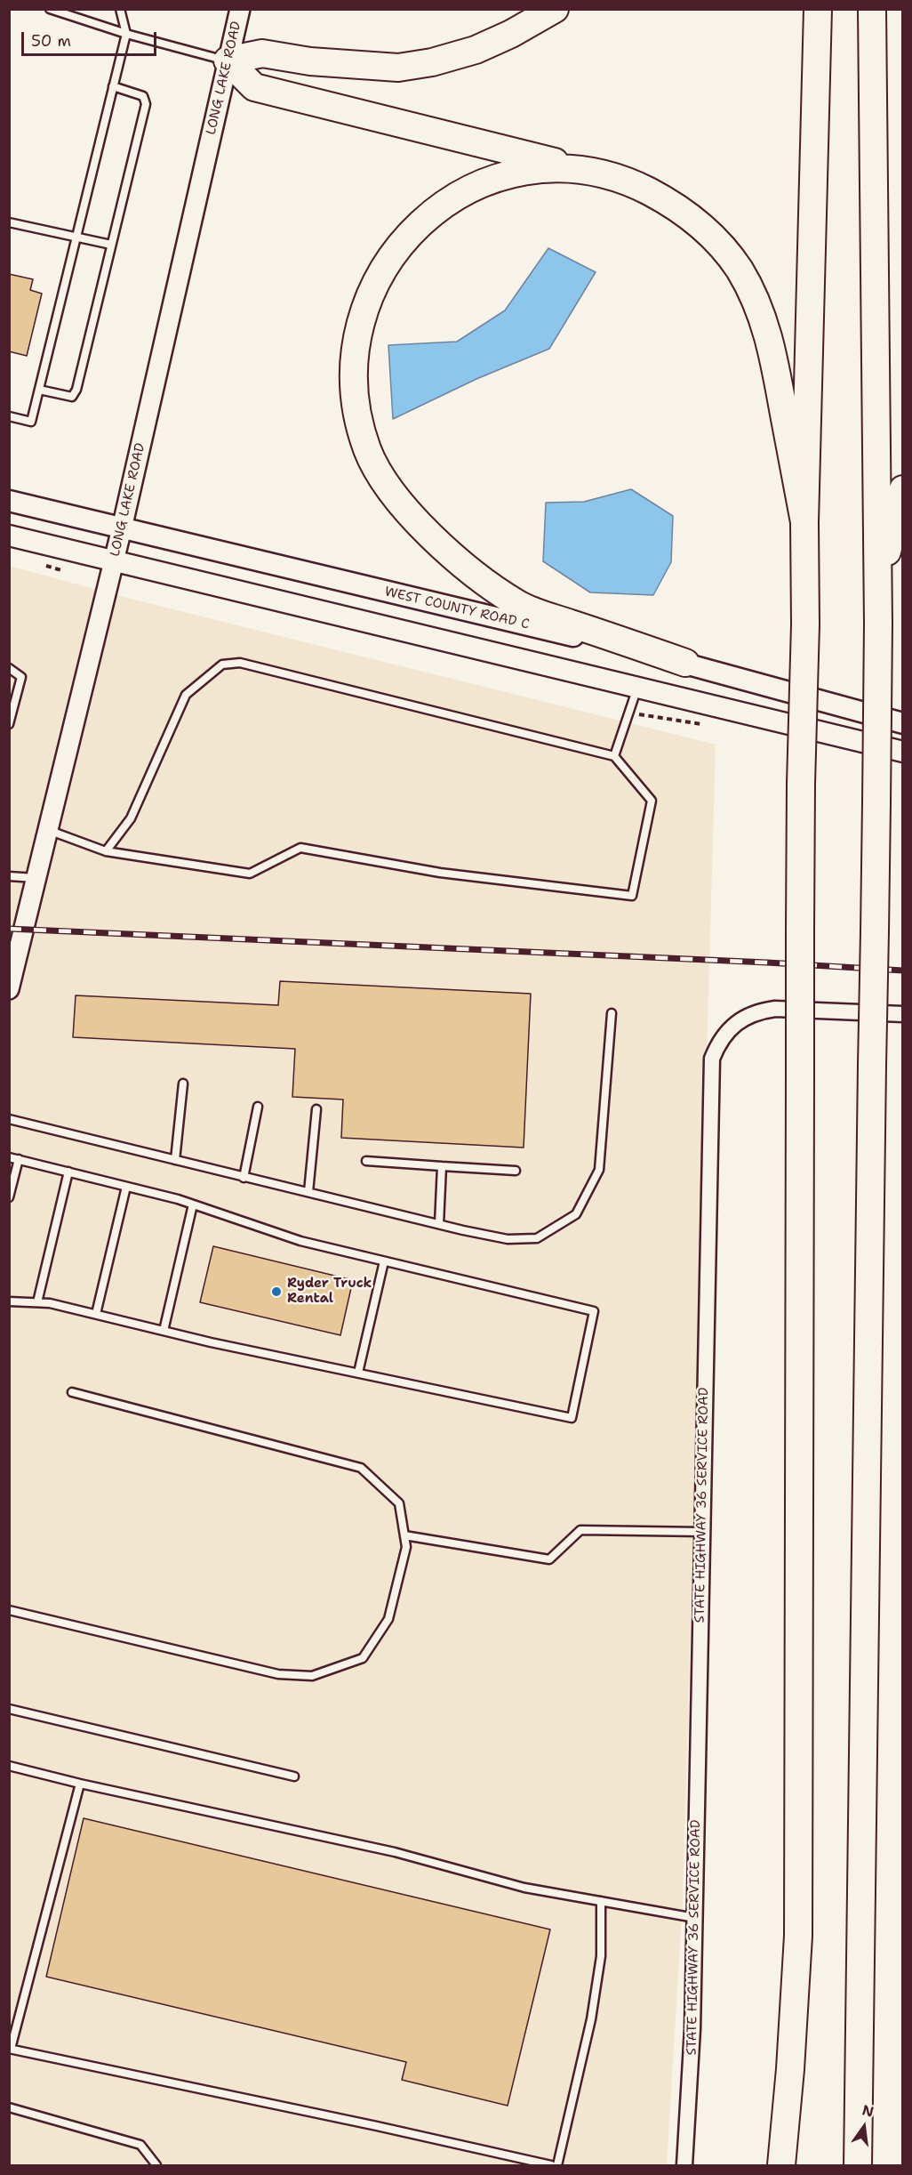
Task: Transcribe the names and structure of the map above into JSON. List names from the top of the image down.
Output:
{
  "streets": {
    "main road": ["WEST COUNTY ROAD C"],
    "street": ["LONG LAKE ROAD", "STATE HIGHWAY 36 SERVICE ROAD"]
  },
  "crossings": [
    ["LONG LAKE ROAD", "WEST COUNTY ROAD C"]
  ],
  "places": ["Ryder Truck Rental"],
  "scale_bar": "50 m",
  "north": "top"
}
